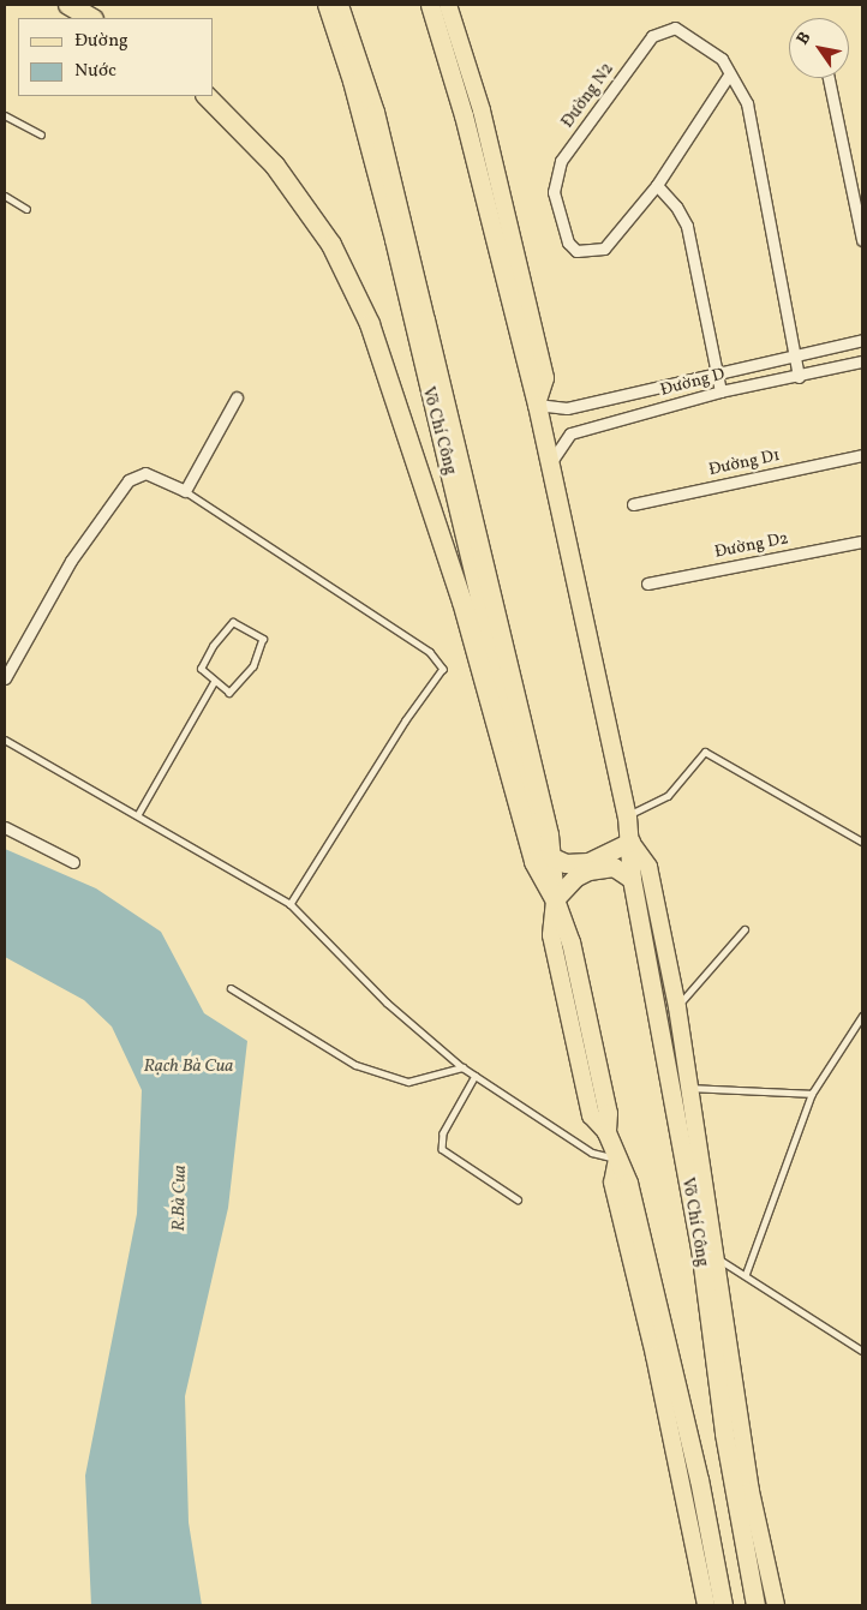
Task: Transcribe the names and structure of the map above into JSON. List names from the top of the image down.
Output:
{
  "streets": {
    "highway": ["Võ Chí Công"],
    "street": [
      "Đường N2",
      "Đường D",
      "Đường D1",
      "Đường D2"
    ]
  },
  "crossings": [
    ["Đường N2", "Đường D"],
    ["Đường D", "Võ Chí Công"]
  ],
  "water": ["Rạch Bà Cua", "R.Bà Cua"],
  "legend": ["Đường", "Nước"],
  "north": "top left"
}
